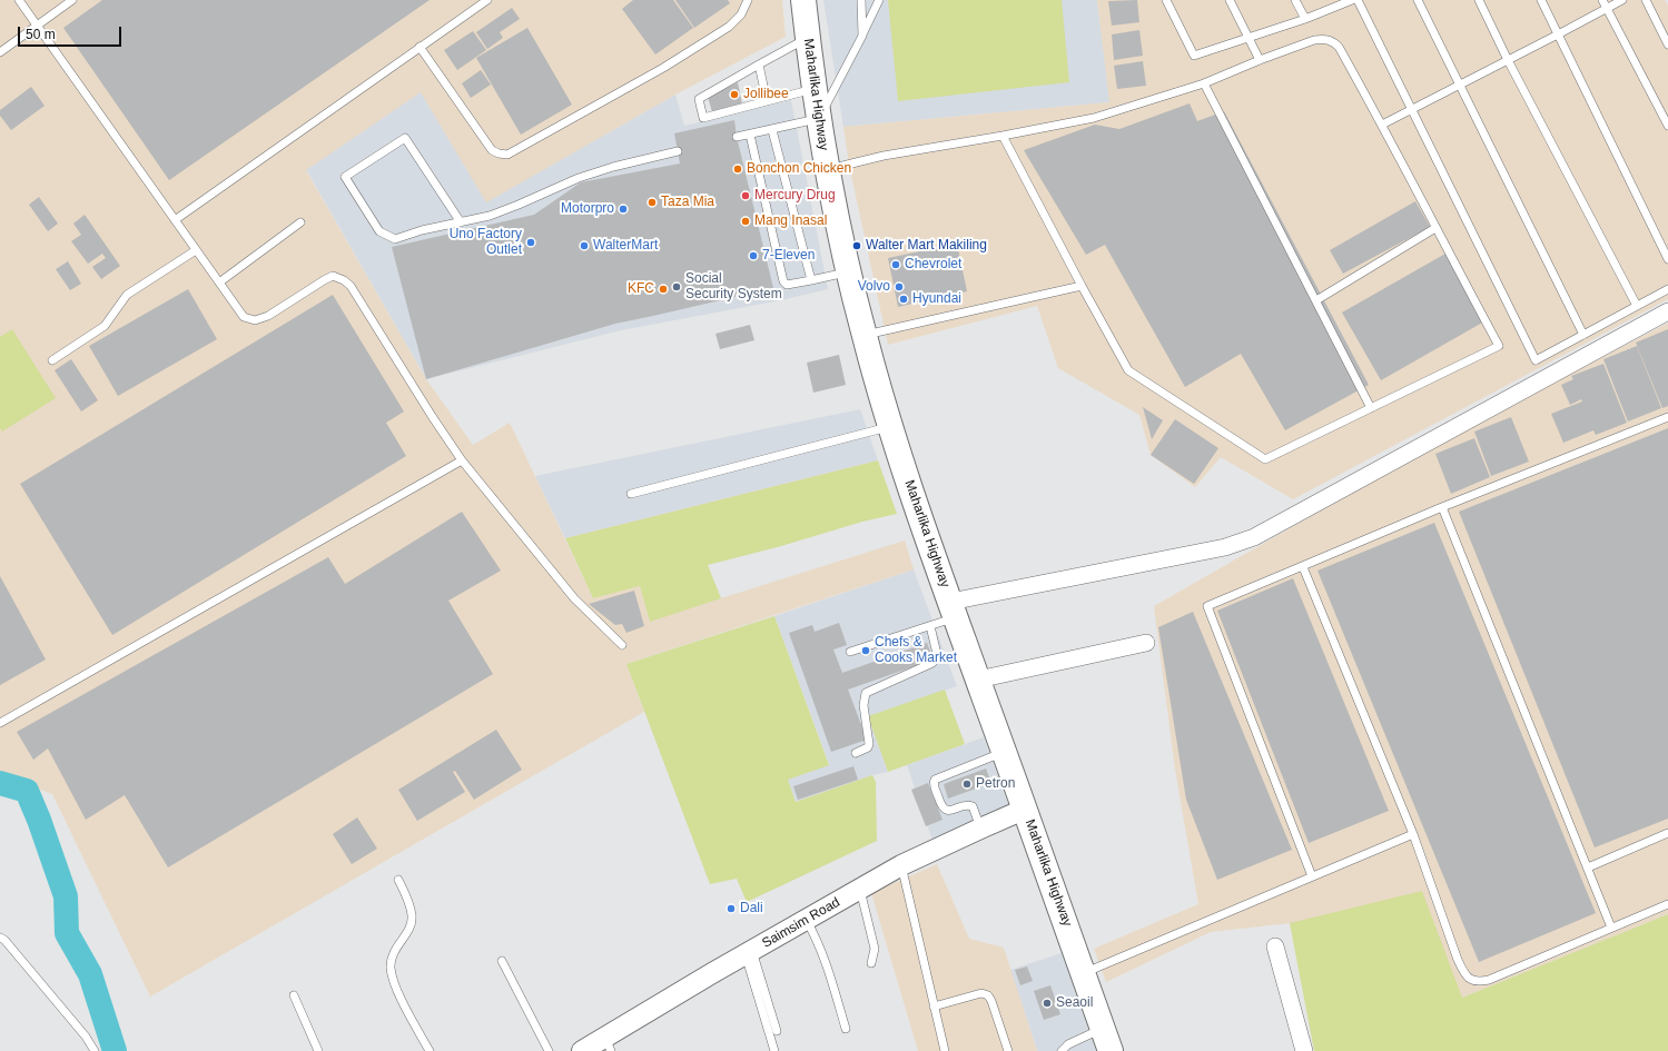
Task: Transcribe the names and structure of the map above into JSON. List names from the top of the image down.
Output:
{
  "streets": {
    "highway": ["Maharlika Highway"],
    "street": ["Saimsim Road"]
  },
  "crossings": [
    ["Maharlika Highway", "Saimsim Road"]
  ],
  "places": [
    "Jollibee",
    "Bonchon Chicken",
    "Mercury Drug",
    "Taza Mia",
    "Motorpro",
    "Mang Inasal",
    "Uno Factory Outlet",
    "WalterMart",
    "Walter Mart Makiling",
    "7-Eleven",
    "Chevrolet",
    "Social Security System",
    "Volvo",
    "KFC",
    "Hyundai",
    "Chefs & Cooks Market",
    "Petron",
    "Dali",
    "Seaoil"
  ],
  "scale_bar": "50 m"
}
